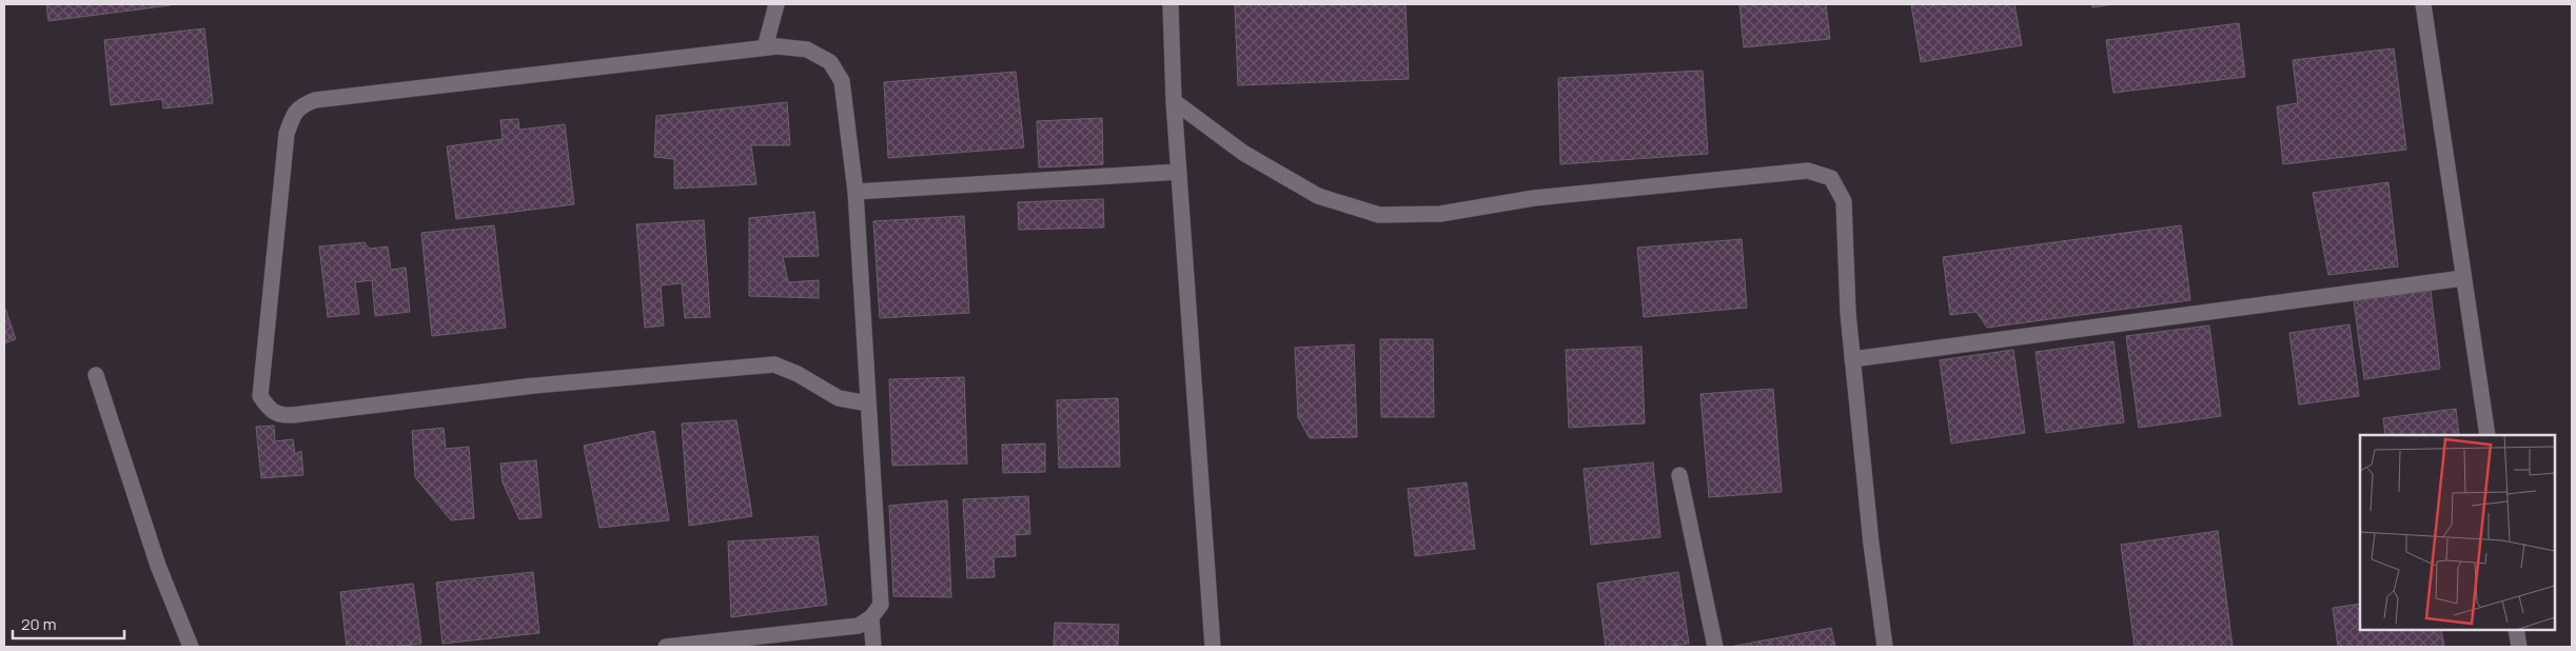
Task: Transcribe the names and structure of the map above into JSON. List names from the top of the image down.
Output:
{
  "scale_bar": "20 m"
}
